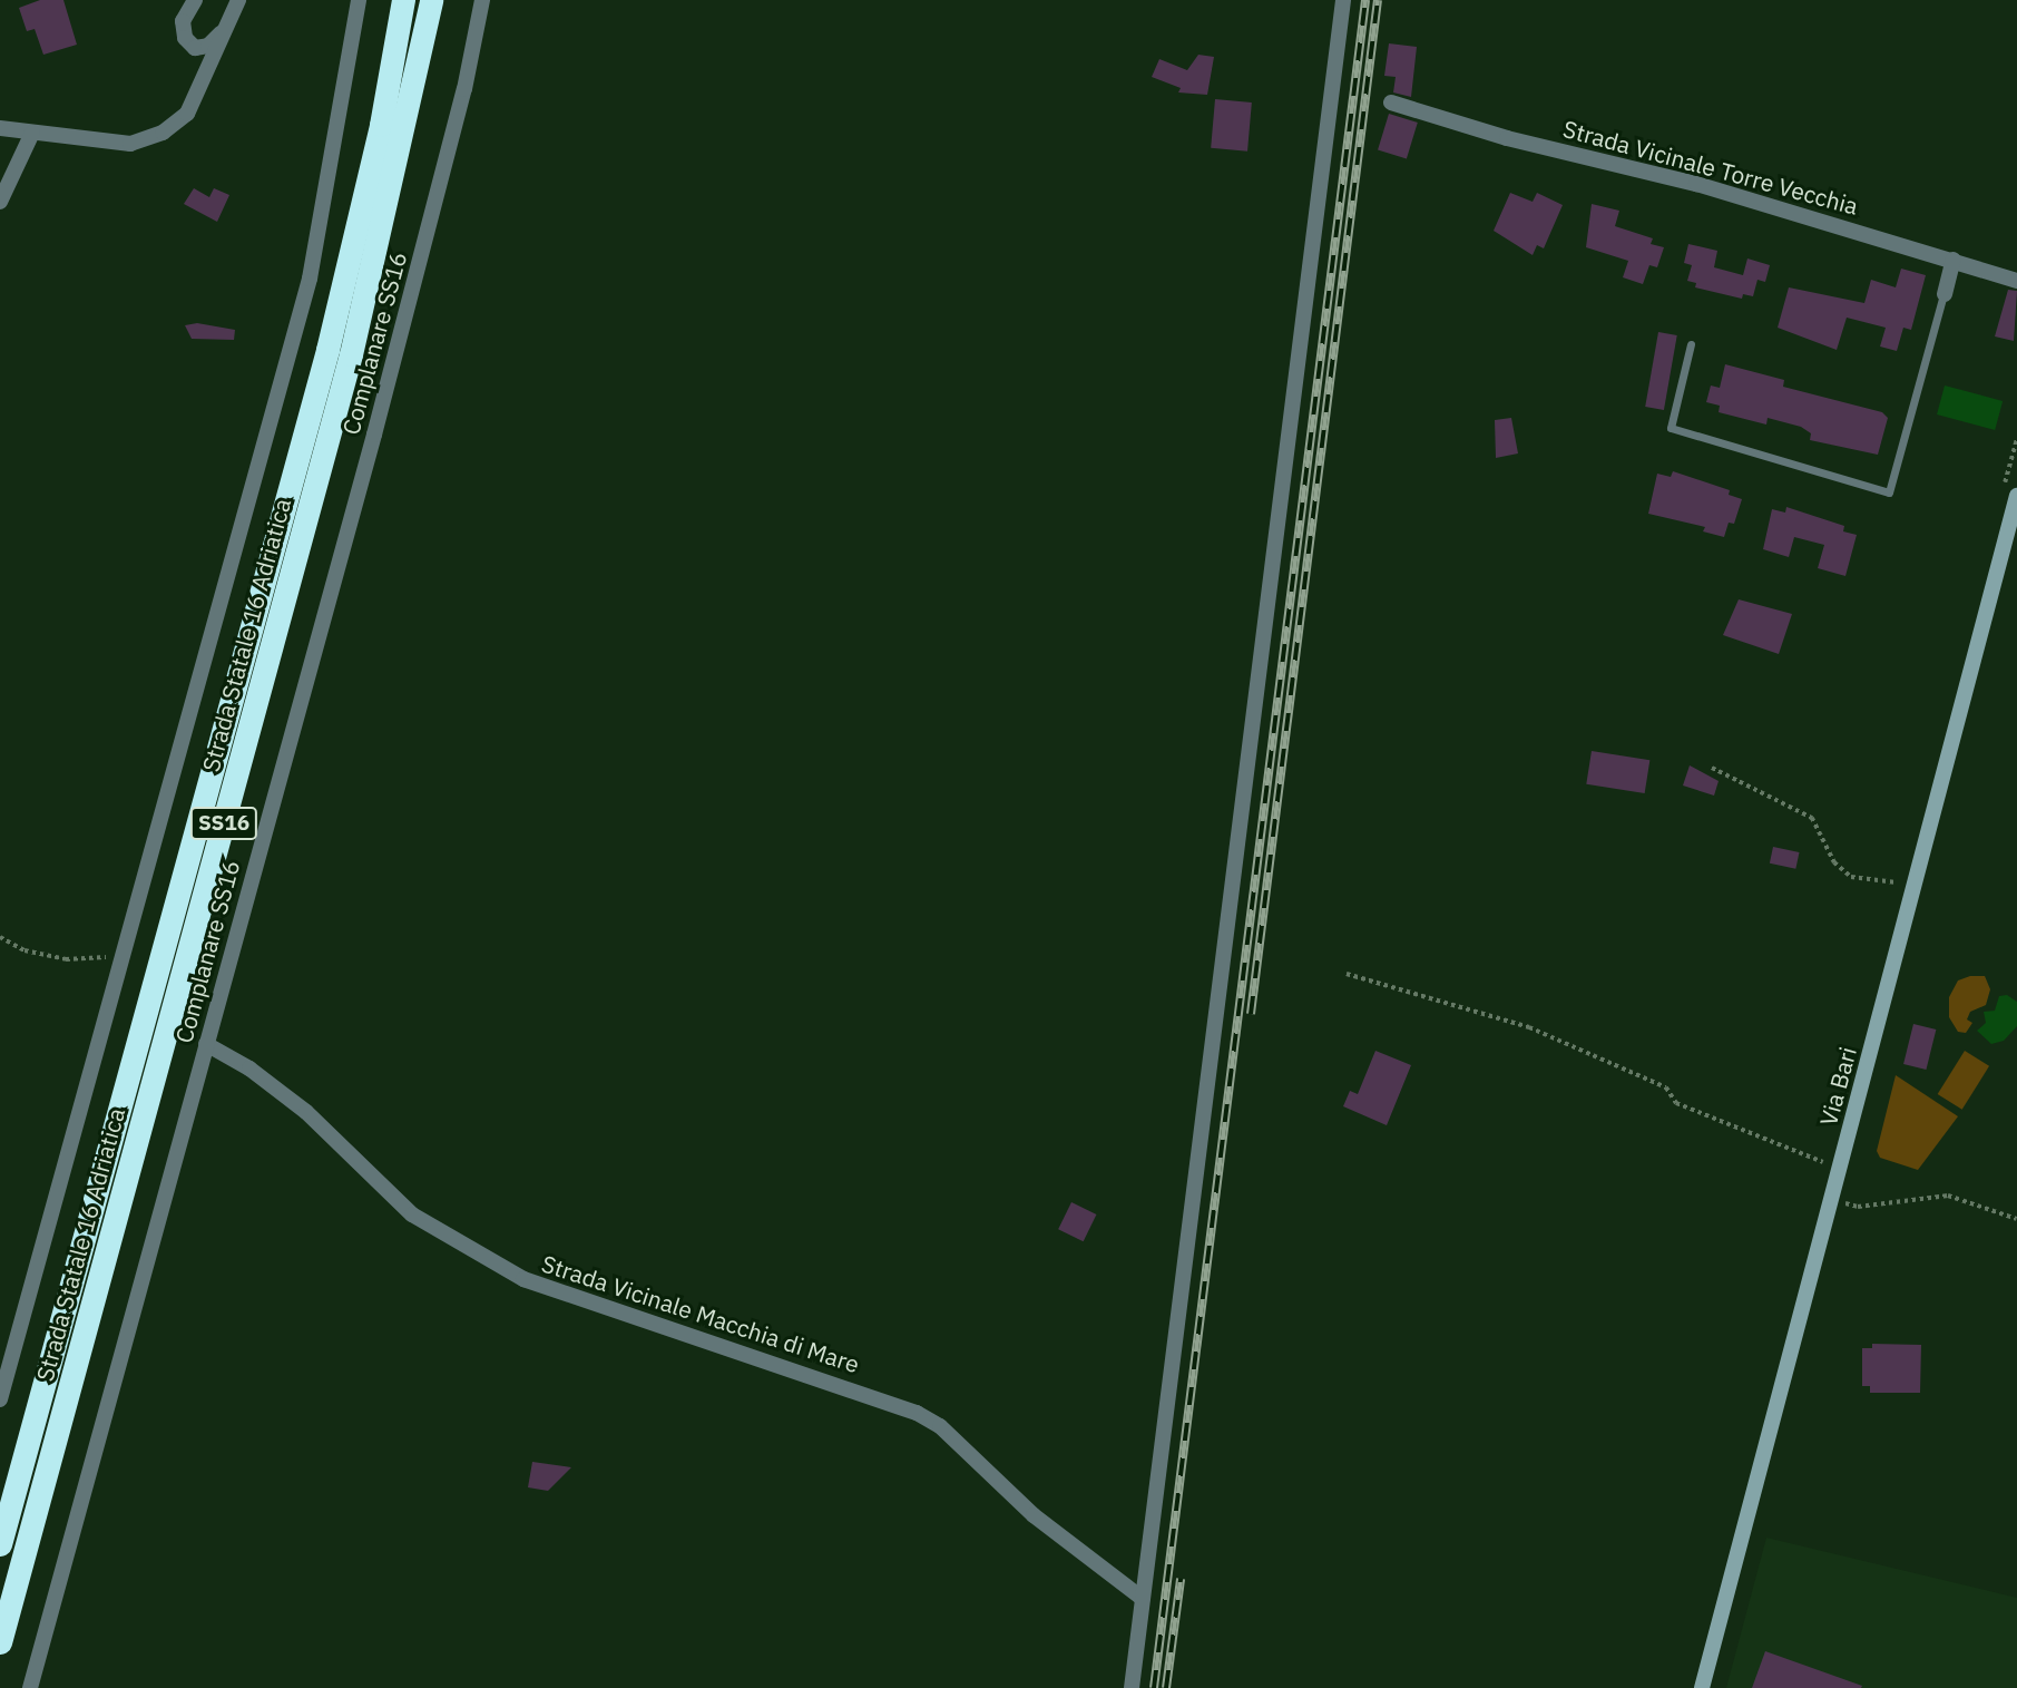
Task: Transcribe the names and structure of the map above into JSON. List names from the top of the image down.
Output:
{
  "streets": {
    "highway": ["Strada Statale 16 Adriatica", "SS16"],
    "main road": ["Via Bari"],
    "street": ["Strada Vicinale Torre Vecchia", "Complanare SS16", "Strada Vicinale Macchia di Mare"]
  },
  "crossings": [
    ["Complanare SS16", "Strada Vicinale Macchia di Mare"]
  ]
}
